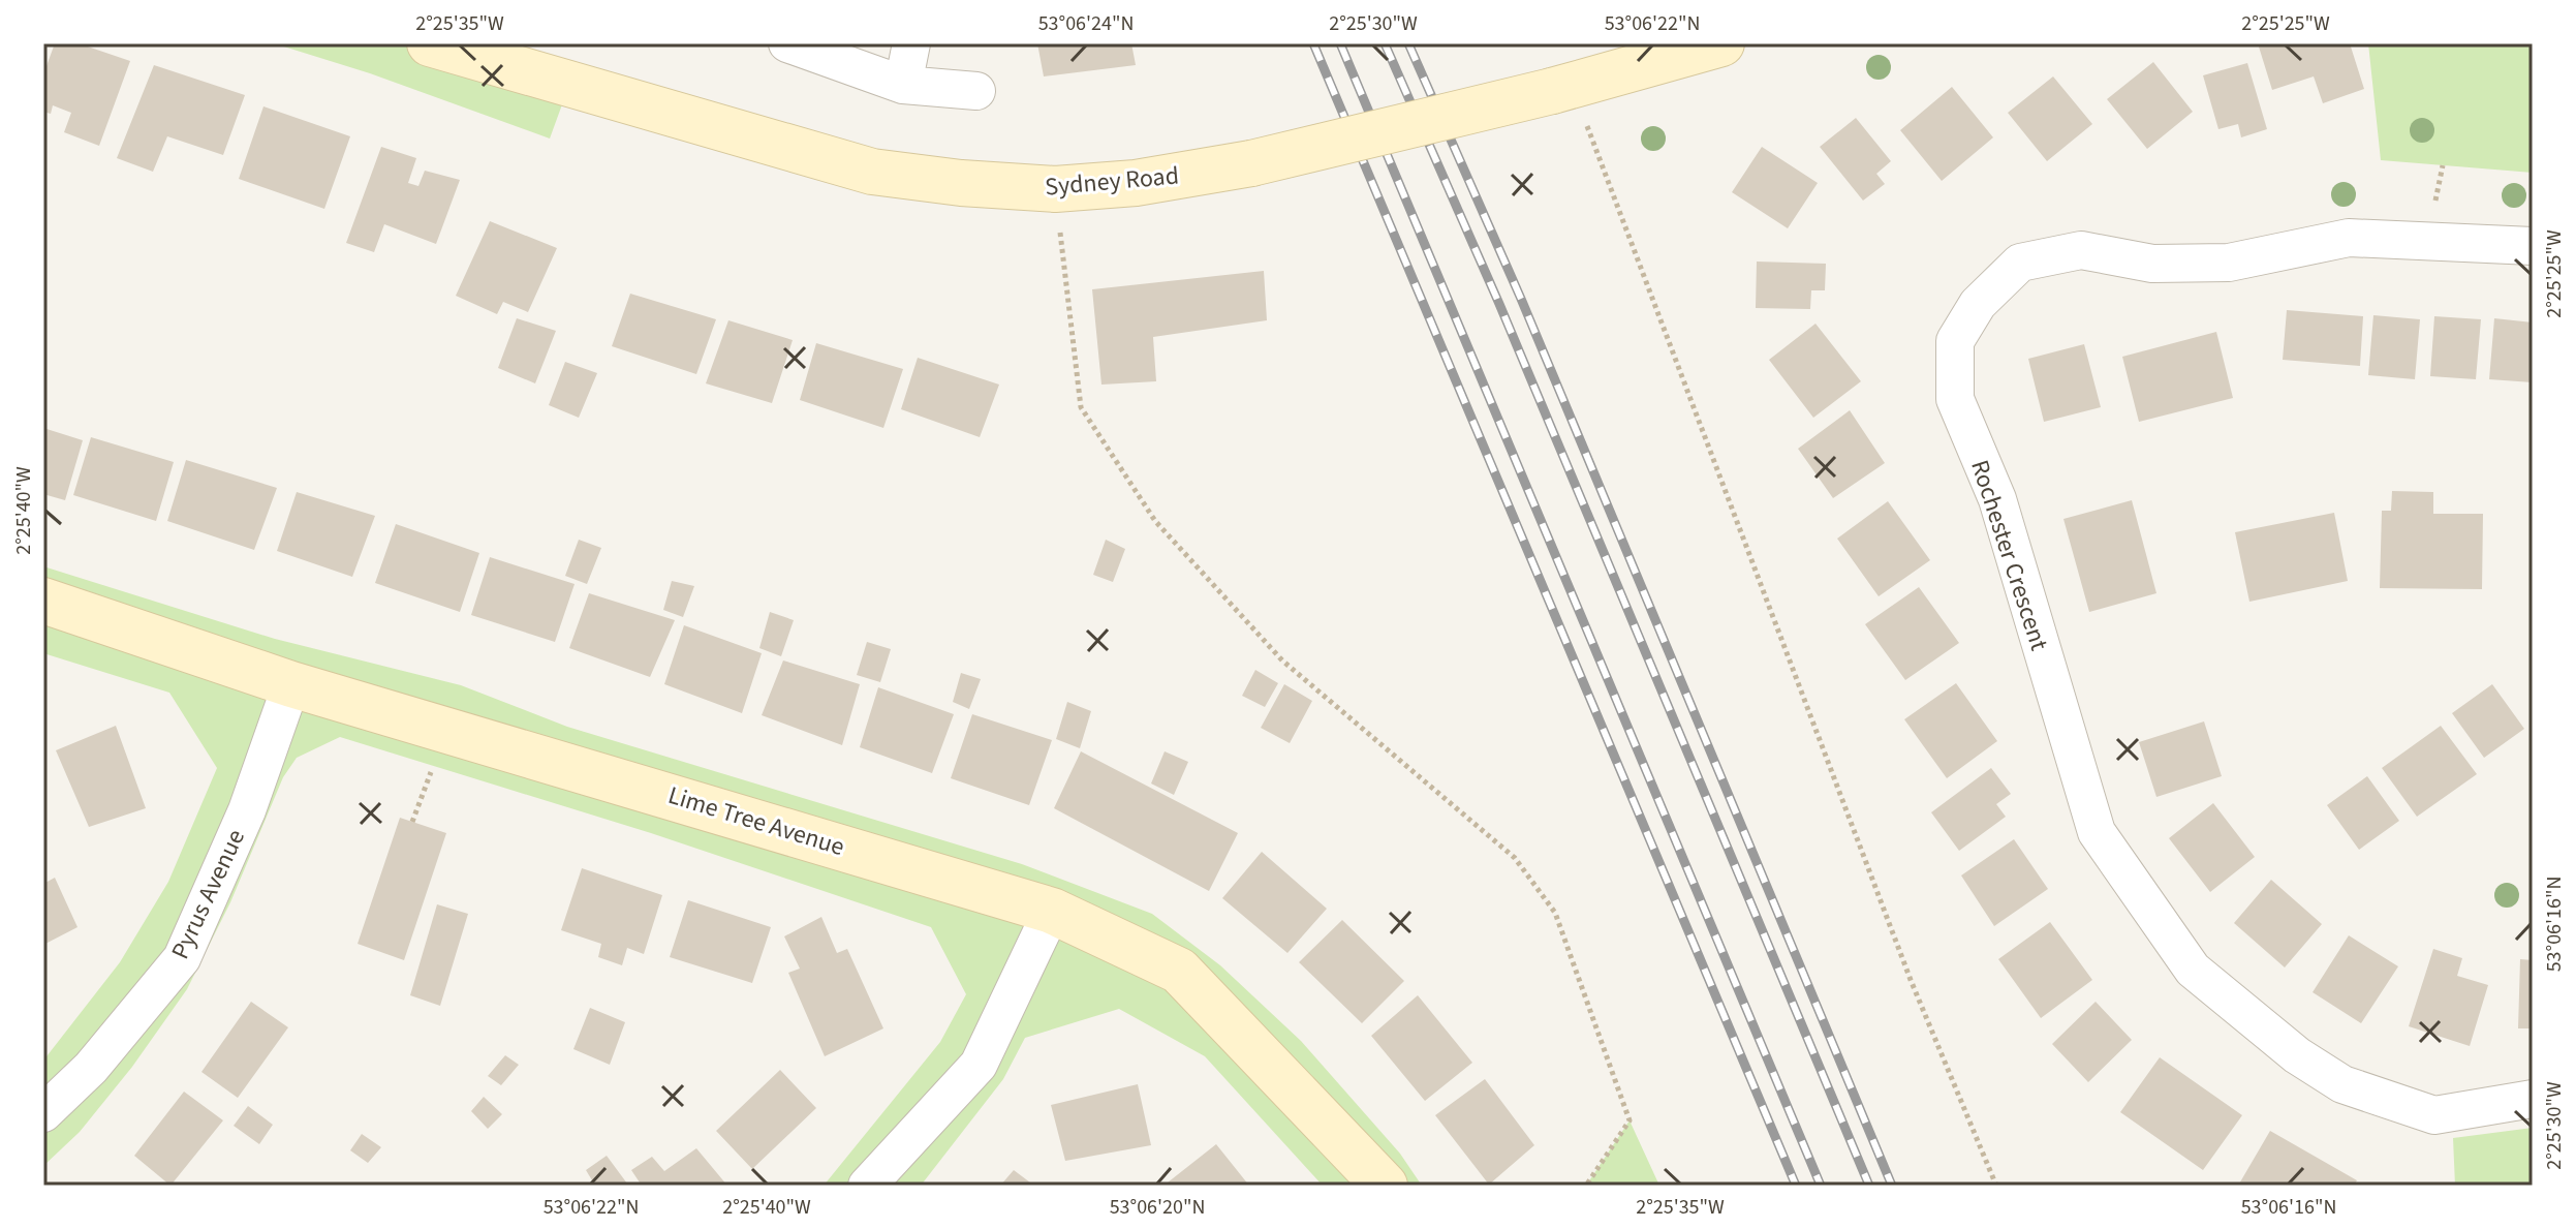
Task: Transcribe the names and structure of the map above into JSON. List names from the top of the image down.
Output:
{
  "streets": {
    "street": [
      "Sydney Road",
      "Rochester Crescent",
      "Lime Tree Avenue",
      "Pyrus Avenue"
    ]
  },
  "crossings": [
    ["Lime Tree Avenue", "Pyrus Avenue"]
  ],
  "coordinates": [
    "2°25'35\"W",
    "53°06'24\"N",
    "2°25'30\"W",
    "53°06'22\"N",
    "2°25'25\"W",
    "2°25'40\"W",
    "53°06'16\"N",
    "53°06'20\"N"
  ]
}
